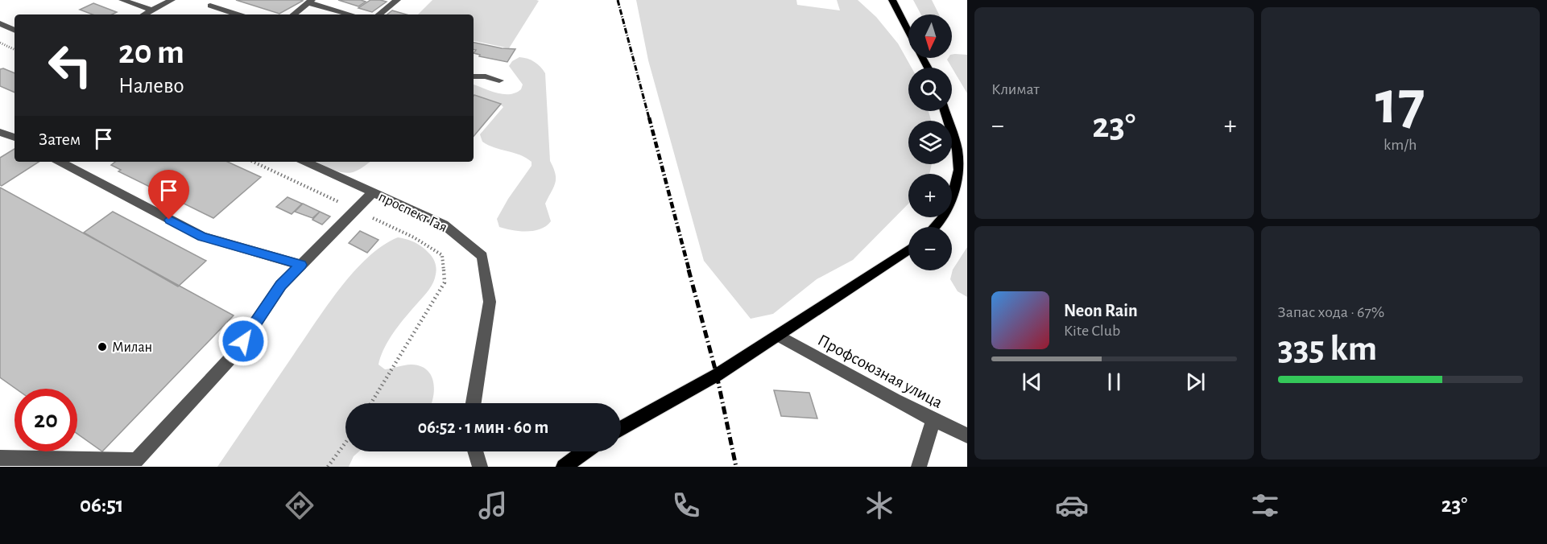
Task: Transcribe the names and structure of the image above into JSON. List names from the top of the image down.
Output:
{
  "streets": {
    "street": ["проспект Гая", "Профсоюзная улица"]
  },
  "places": ["Милан"],
  "north": "bottom",
  "page": {
    "tile": [
      "Климат",
      ["17", "km/h"],
      ["Запас хода · 67%", "335 km"]
    ],
    "map_buttons": ["+", "−"],
    "turn": ["20 m", "Налево"],
    "heat": ["−", "23°", "+"],
    "then": "Затем",
    "song": ["Neon Rain", "Kite Club"],
    "limit": "20",
    "trip": "06:52 · 1 мин · 60 m",
    "tabs": ["06:51", "23°"]
  }
}
